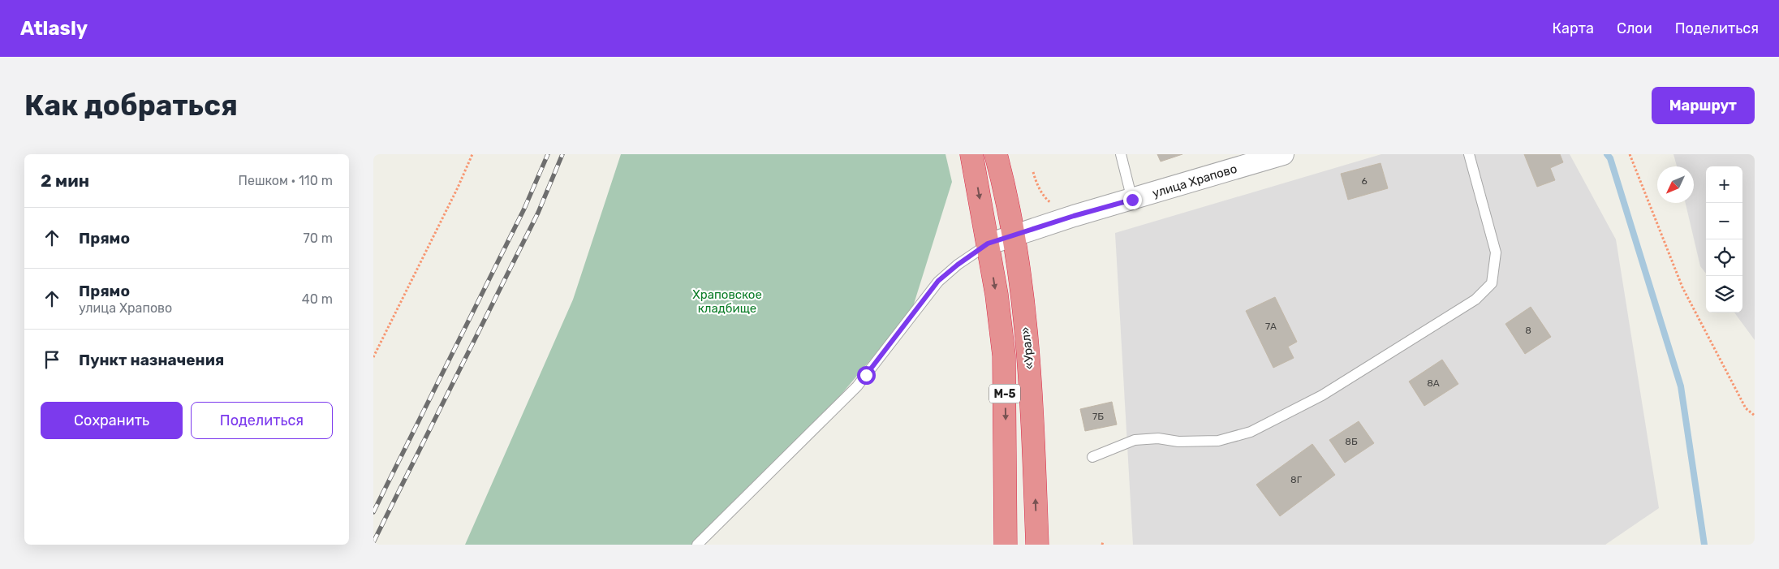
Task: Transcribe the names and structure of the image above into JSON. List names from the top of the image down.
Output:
{
  "streets": {
    "highway": ["«Урал»", "М-5"],
    "street": ["улица Храпово"]
  },
  "crossings": [
    ["улица Храпово", "«Урал»"]
  ],
  "parks": ["Храповское кладбище"],
  "house_numbers": [
    "6",
    "7А",
    "8",
    "8А",
    "7Б",
    "8Б",
    "8Г"
  ],
  "north": "bottom left",
  "page": {
    "header": "Atlasly",
    "nav": ["Карта", "Слои", "Поделиться"],
    "buttons": [
      "Маршрут",
      ["Сохранить", "Поделиться"]
    ],
    "title": "Как добраться",
    "heading": ["2 мин", "Пешком · 110 m"],
    "map_buttons": ["+", "−"],
    "list": [
      ["Прямо", "70 m"],
      ["Прямо", "улица Храпово", "40 m"],
      "Пункт назначения"
    ]
  }
}
